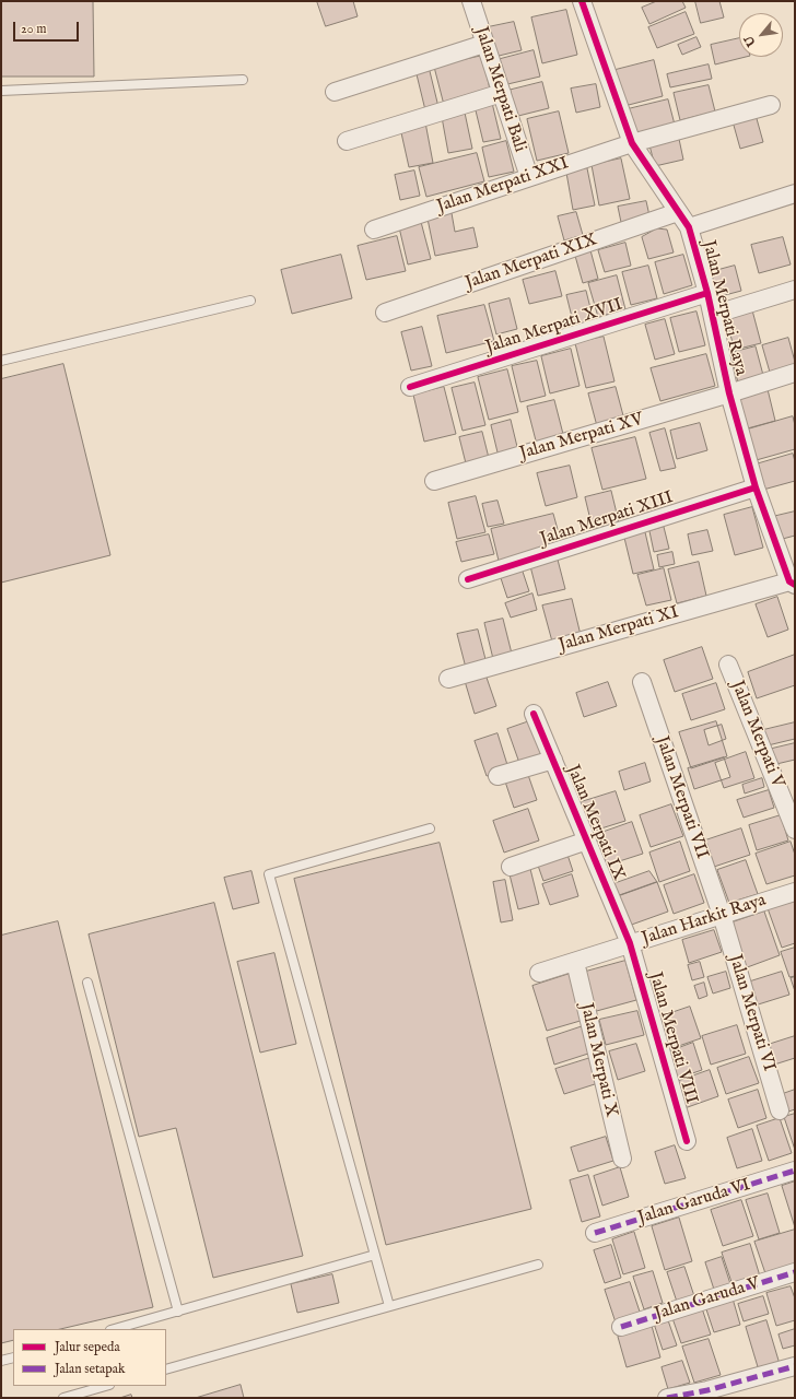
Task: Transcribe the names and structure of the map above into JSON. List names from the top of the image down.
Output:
{
  "streets": {
    "street": [
      "Jalan Merpati Bali",
      "Jalan Merpati XXI",
      "Jalan Merpati XIX",
      "Jalan Merpati Raya",
      "Jalan Merpati XVII",
      "Jalan Merpati XV",
      "Jalan Merpati XIII",
      "Jalan Merpati XI",
      "Jalan Merpati V",
      "Jalan Merpati VII",
      "Jalan Merpati IX",
      "Jalan Harkit Raya",
      "Jalan Merpati VI",
      "Jalan Merpati VIII",
      "Jalan Merpati X",
      "Jalan Garuda VI",
      "Jalan Garuda V"
    ]
  },
  "crossings": [
    ["Jalan Merpati Bali", "Jalan Merpati XXI"],
    ["Jalan Merpati XXI", "Jalan Merpati Raya"],
    ["Jalan Merpati XIX", "Jalan Merpati Raya"],
    ["Jalan Merpati Raya", "Jalan Merpati XVII"],
    ["Jalan Merpati Raya", "Jalan Merpati XV"],
    ["Jalan Merpati Raya", "Jalan Merpati XIII"],
    ["Jalan Merpati Raya", "Jalan Merpati XI"],
    ["Jalan Merpati VII", "Jalan Harkit Raya"],
    ["Jalan Merpati VII", "Jalan Merpati VI"],
    ["Jalan Merpati IX", "Jalan Harkit Raya"],
    ["Jalan Merpati IX", "Jalan Merpati VIII"],
    ["Jalan Harkit Raya", "Jalan Merpati VI"],
    ["Jalan Harkit Raya", "Jalan Merpati VIII"],
    ["Jalan Harkit Raya", "Jalan Merpati X"]
  ],
  "legend": ["Jalur sepeda", "Jalan setapak"],
  "scale_bar": "20 m",
  "north": "bottom left"
}
